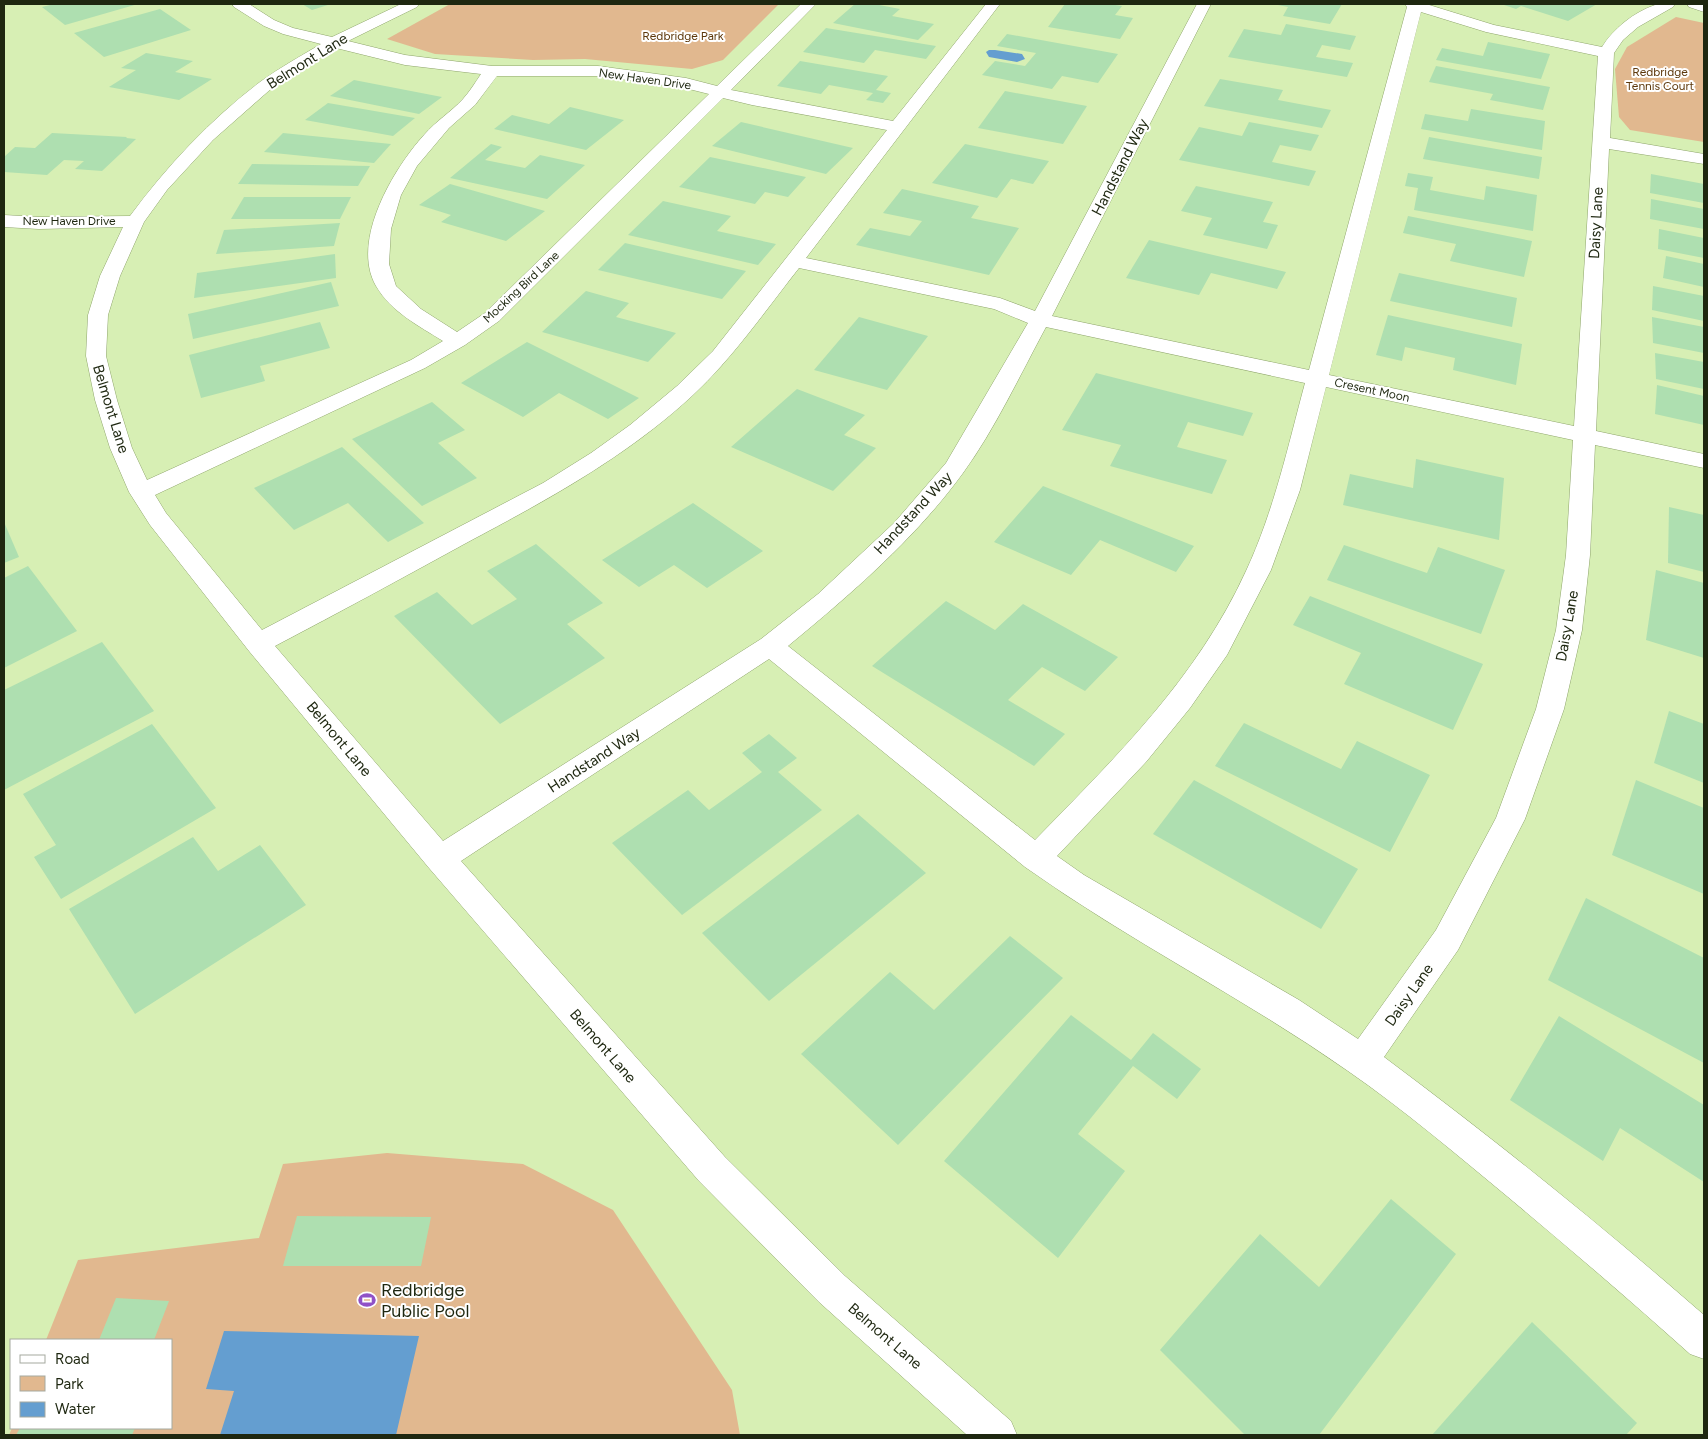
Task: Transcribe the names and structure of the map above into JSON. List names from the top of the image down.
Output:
{
  "streets": {
    "street": [
      "Belmont Lane",
      "New Haven Drive",
      "Handstand Way",
      "Daisy Lane",
      "Mocking Bird Lane",
      "Cresent Moon"
    ]
  },
  "crossings": [
    ["Belmont Lane", "New Haven Drive"],
    ["Belmont Lane", "Handstand Way"],
    ["Belmont Lane", "Mocking Bird Lane"],
    ["New Haven Drive", "Mocking Bird Lane"],
    ["Handstand Way", "Cresent Moon"],
    ["Daisy Lane", "Cresent Moon"]
  ],
  "parks": ["Redbridge Park", "Redbridge Tennis Court"],
  "places": {
    "sports": ["Redbridge Public Pool"]
  },
  "legend": ["Road", "Park", "Water"]
}
